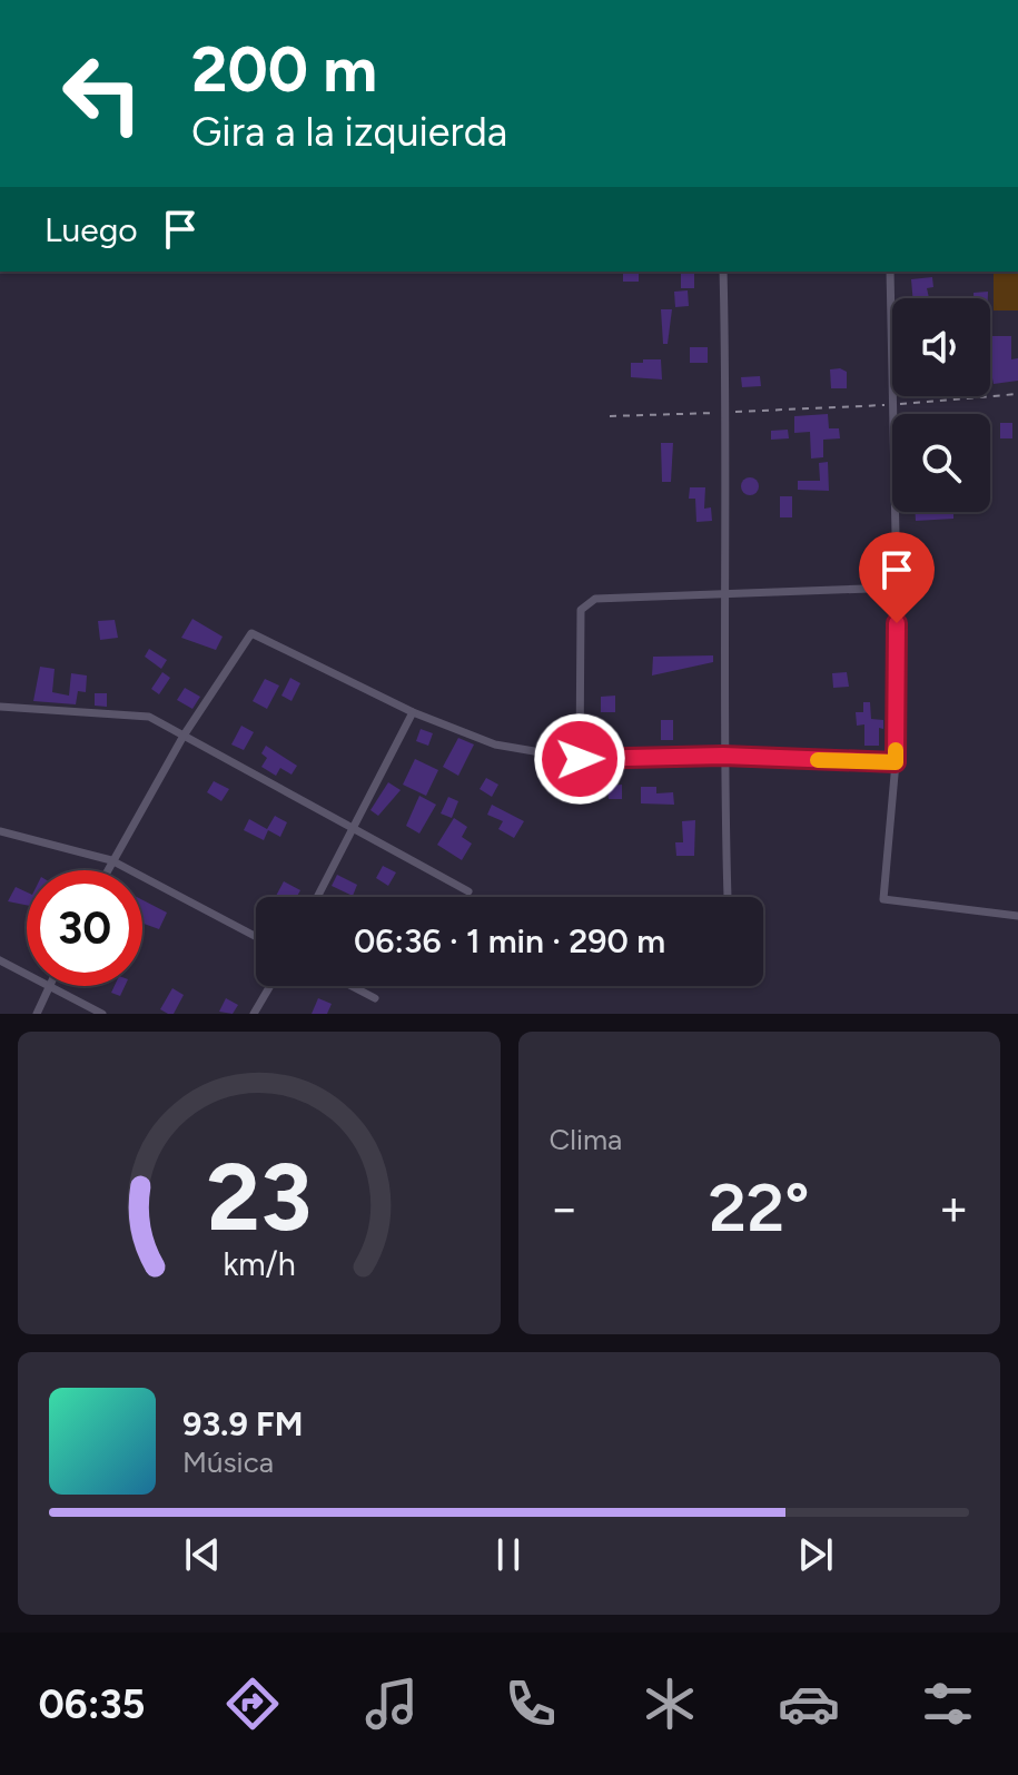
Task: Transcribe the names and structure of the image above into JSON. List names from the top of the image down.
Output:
{
  "page": {
    "turn": ["200 m", "Gira a la izquierda"],
    "then": "Luego",
    "limit": "30",
    "trip": "06:36 · 1 min · 290 m",
    "tile": "Clima",
    "heat": ["−", "22°", "+"],
    "song": ["93.9 FM", "Música"],
    "tabs": "06:35",
    "gauge": ["23", "km/h"]
  }
}
